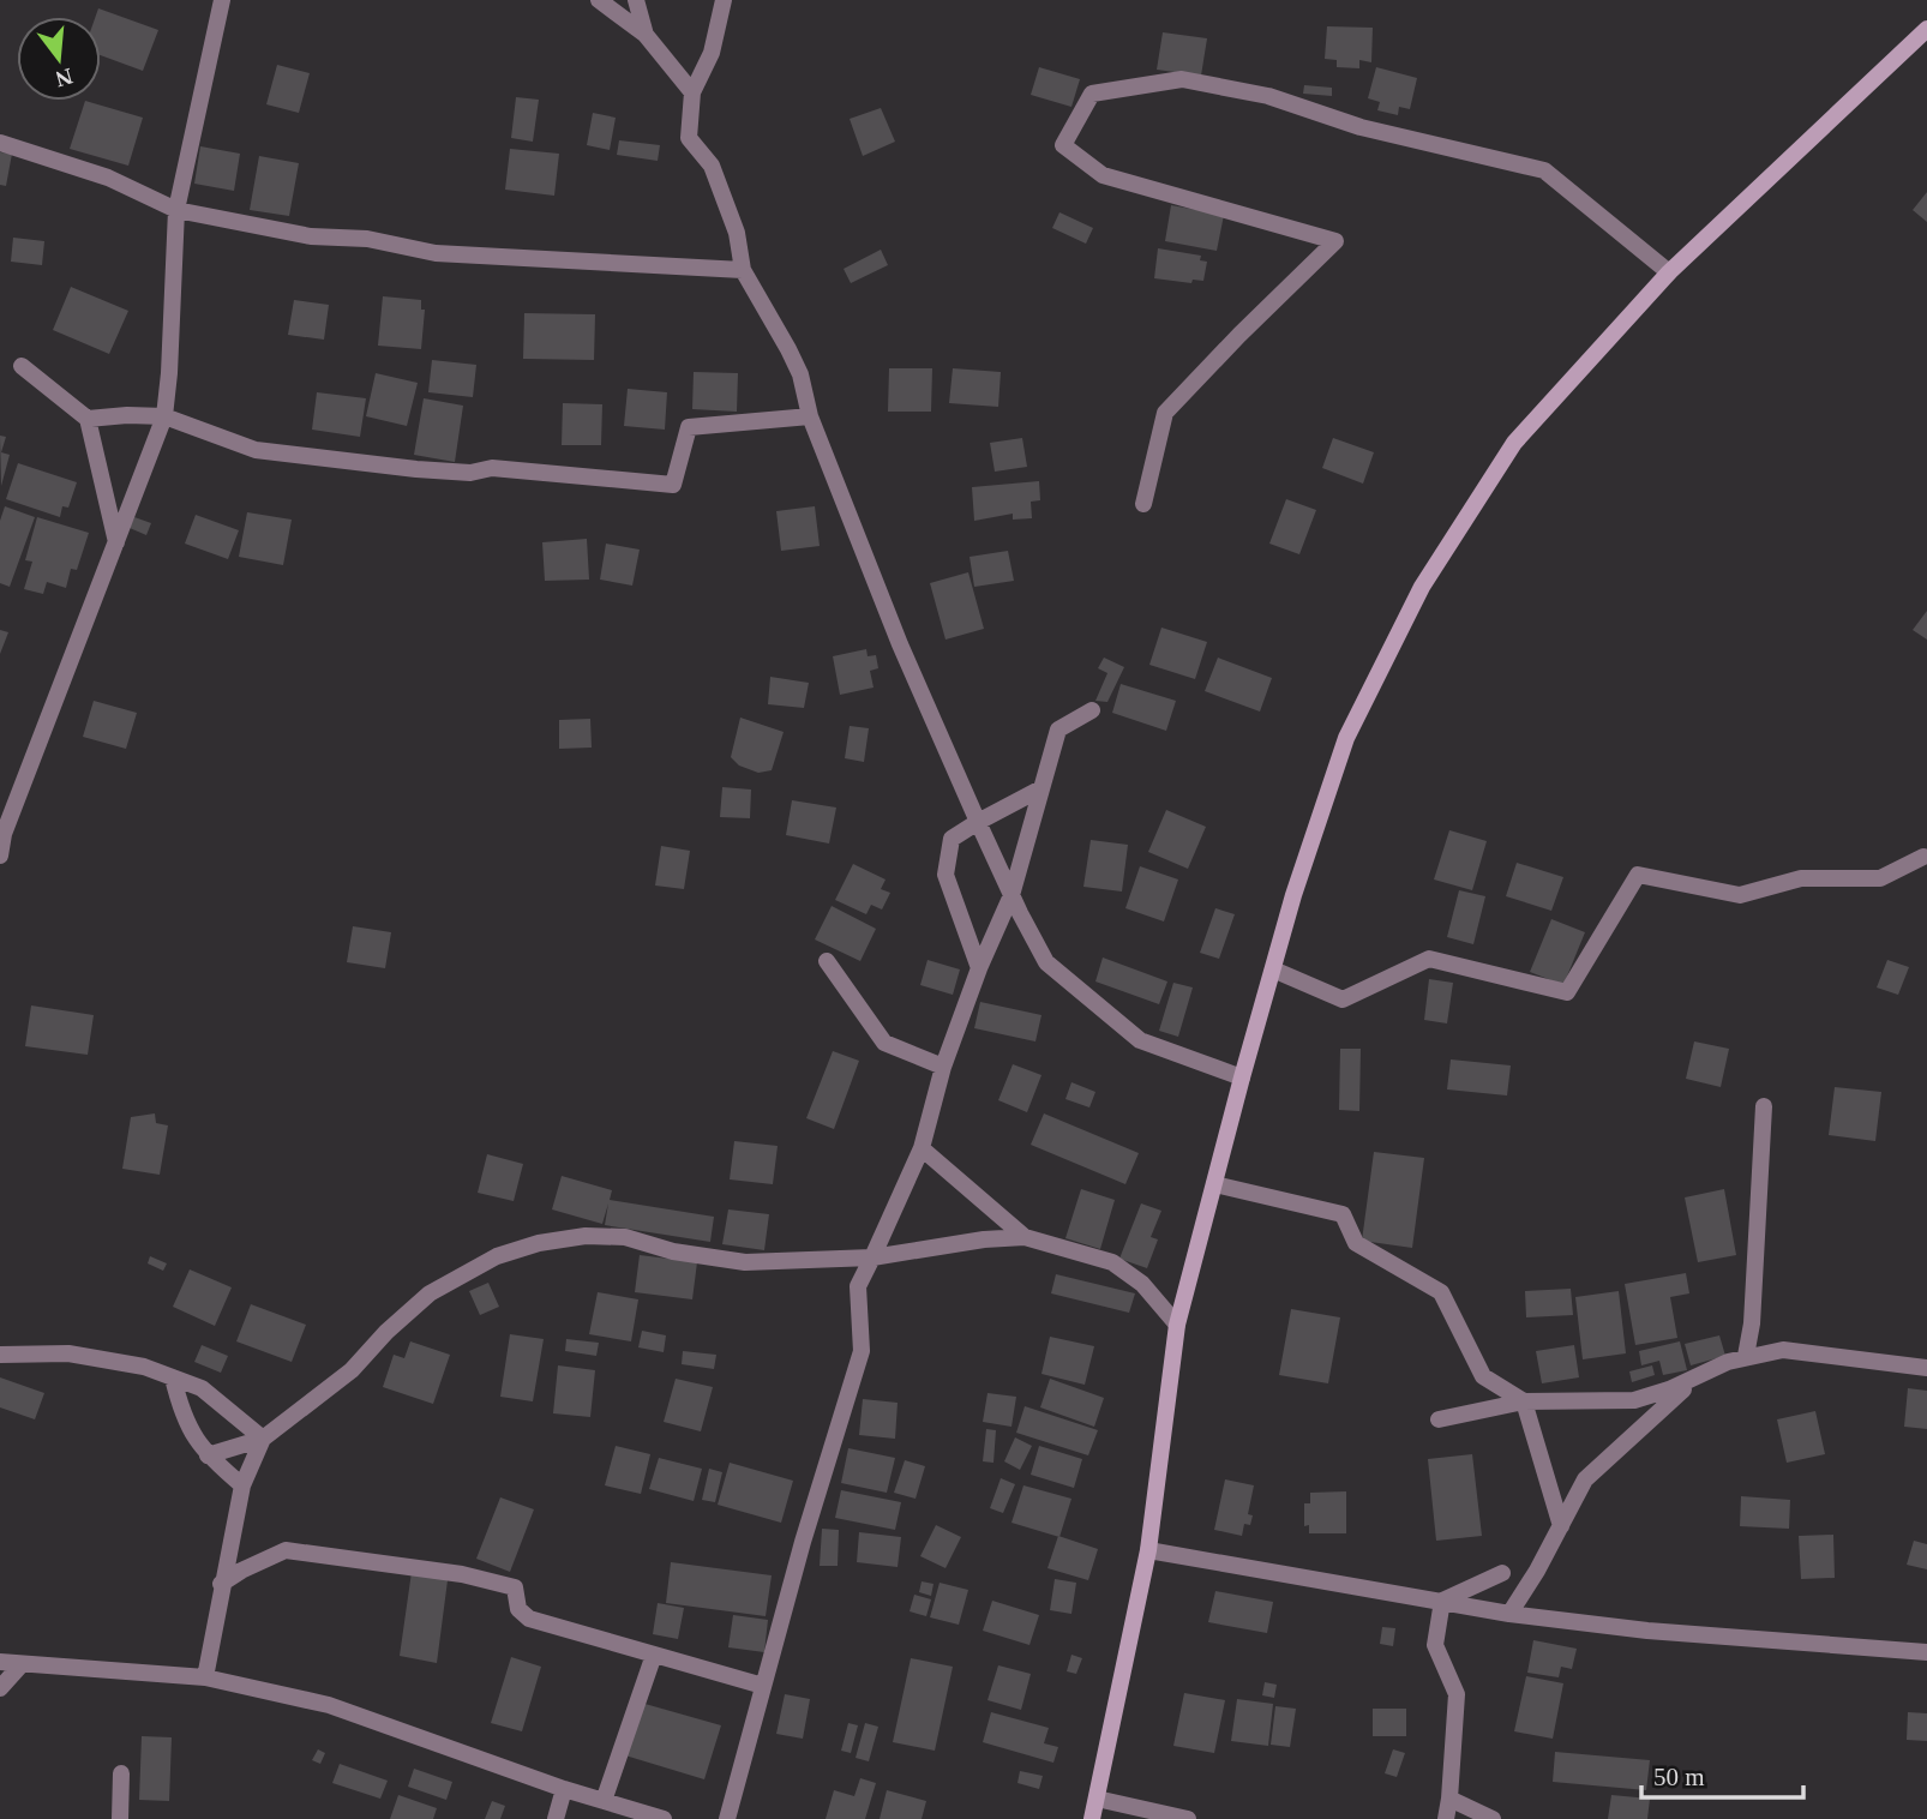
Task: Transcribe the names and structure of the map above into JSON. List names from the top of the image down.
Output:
{
  "scale_bar": "50 m",
  "north": "bottom"
}
